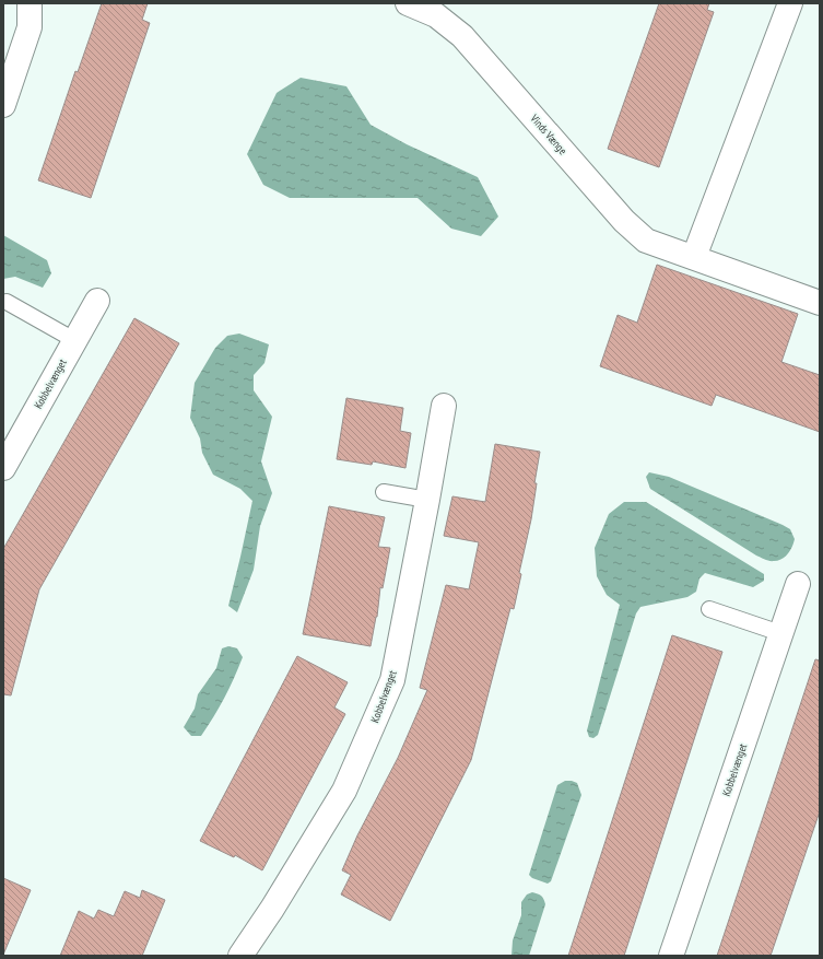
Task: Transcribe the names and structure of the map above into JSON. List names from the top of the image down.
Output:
{
  "streets": {
    "street": ["Vinds Vænge", "Kobbelvænget"]
  }
}
